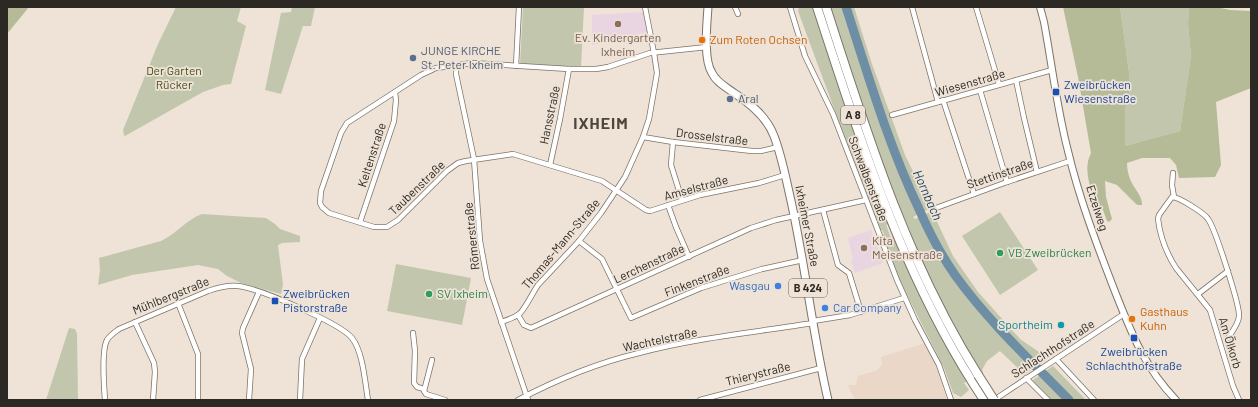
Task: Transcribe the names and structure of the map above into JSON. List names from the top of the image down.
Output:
{
  "streets": {
    "highway": ["A 8"],
    "main road": ["Ixheimer Straße", "B 424"],
    "street": [
      "Wiesenstraße",
      "Hansstraße",
      "Drosselstraße",
      "Keltenstraße",
      "Stettinstraße",
      "Schwalbenstraße",
      "Taubenstraße",
      "Amselstraße",
      "Etzelweg",
      "Römerstraße",
      "Thomas-Mann-Straße",
      "Lerchenstraße",
      "Finkenstraße",
      "Mühlbergstraße",
      "Wachtelstraße",
      "Am Ölkorb",
      "Schlachthofstraße",
      "Thierystraße"
    ]
  },
  "crossings": [
    ["Wiesenstraße", "Etzelweg"],
    ["Hansstraße", "Taubenstraße"],
    ["A 8", "Schlachthofstraße"],
    ["Drosselstraße", "Thomas-Mann-Straße"],
    ["Drosselstraße", "B 424"],
    ["Keltenstraße", "Taubenstraße"],
    ["Stettinstraße", "Etzelweg"],
    ["Schwalbenstraße", "Lerchenstraße"],
    ["Schwalbenstraße", "Wachtelstraße"],
    ["Taubenstraße", "Amselstraße"],
    ["Taubenstraße", "Römerstraße"],
    ["Taubenstraße", "Thomas-Mann-Straße"],
    ["Amselstraße", "Ixheimer Straße"],
    ["Amselstraße", "Thomas-Mann-Straße"],
    ["Amselstraße", "B 424"],
    ["Etzelweg", "Schlachthofstraße"],
    ["Ixheimer Straße", "Lerchenstraße"],
    ["Ixheimer Straße", "Finkenstraße"],
    ["Ixheimer Straße", "B 424"],
    ["Ixheimer Straße", "Wachtelstraße"],
    ["Ixheimer Straße", "Thierystraße"],
    ["Römerstraße", "Wachtelstraße"],
    ["Thomas-Mann-Straße", "Lerchenstraße"],
    ["Lerchenstraße", "Finkenstraße"]
  ],
  "districts": ["IXHEIM"],
  "water": ["Hornbach"],
  "parks": ["Der Garten Rücker"],
  "places": {
    "other": [
      "Ev. Kindergarten Ixheim",
      "Zum Roten Ochsen",
      "JUNGE KIRCHE St. Peter Ixheim",
      "Aral",
      "Kita Meisenstraße",
      "VB Zweibrücken",
      "Wasgau",
      "SV Ixheim",
      "Car Company",
      "Gasthaus Kuhn",
      "Sportheim"
    ],
    "transit": ["Zweibrücken Wiesenstraße", "Zweibrücken Pistorstraße", "Zweibrücken Schlachthofstraße"]
  }
}
